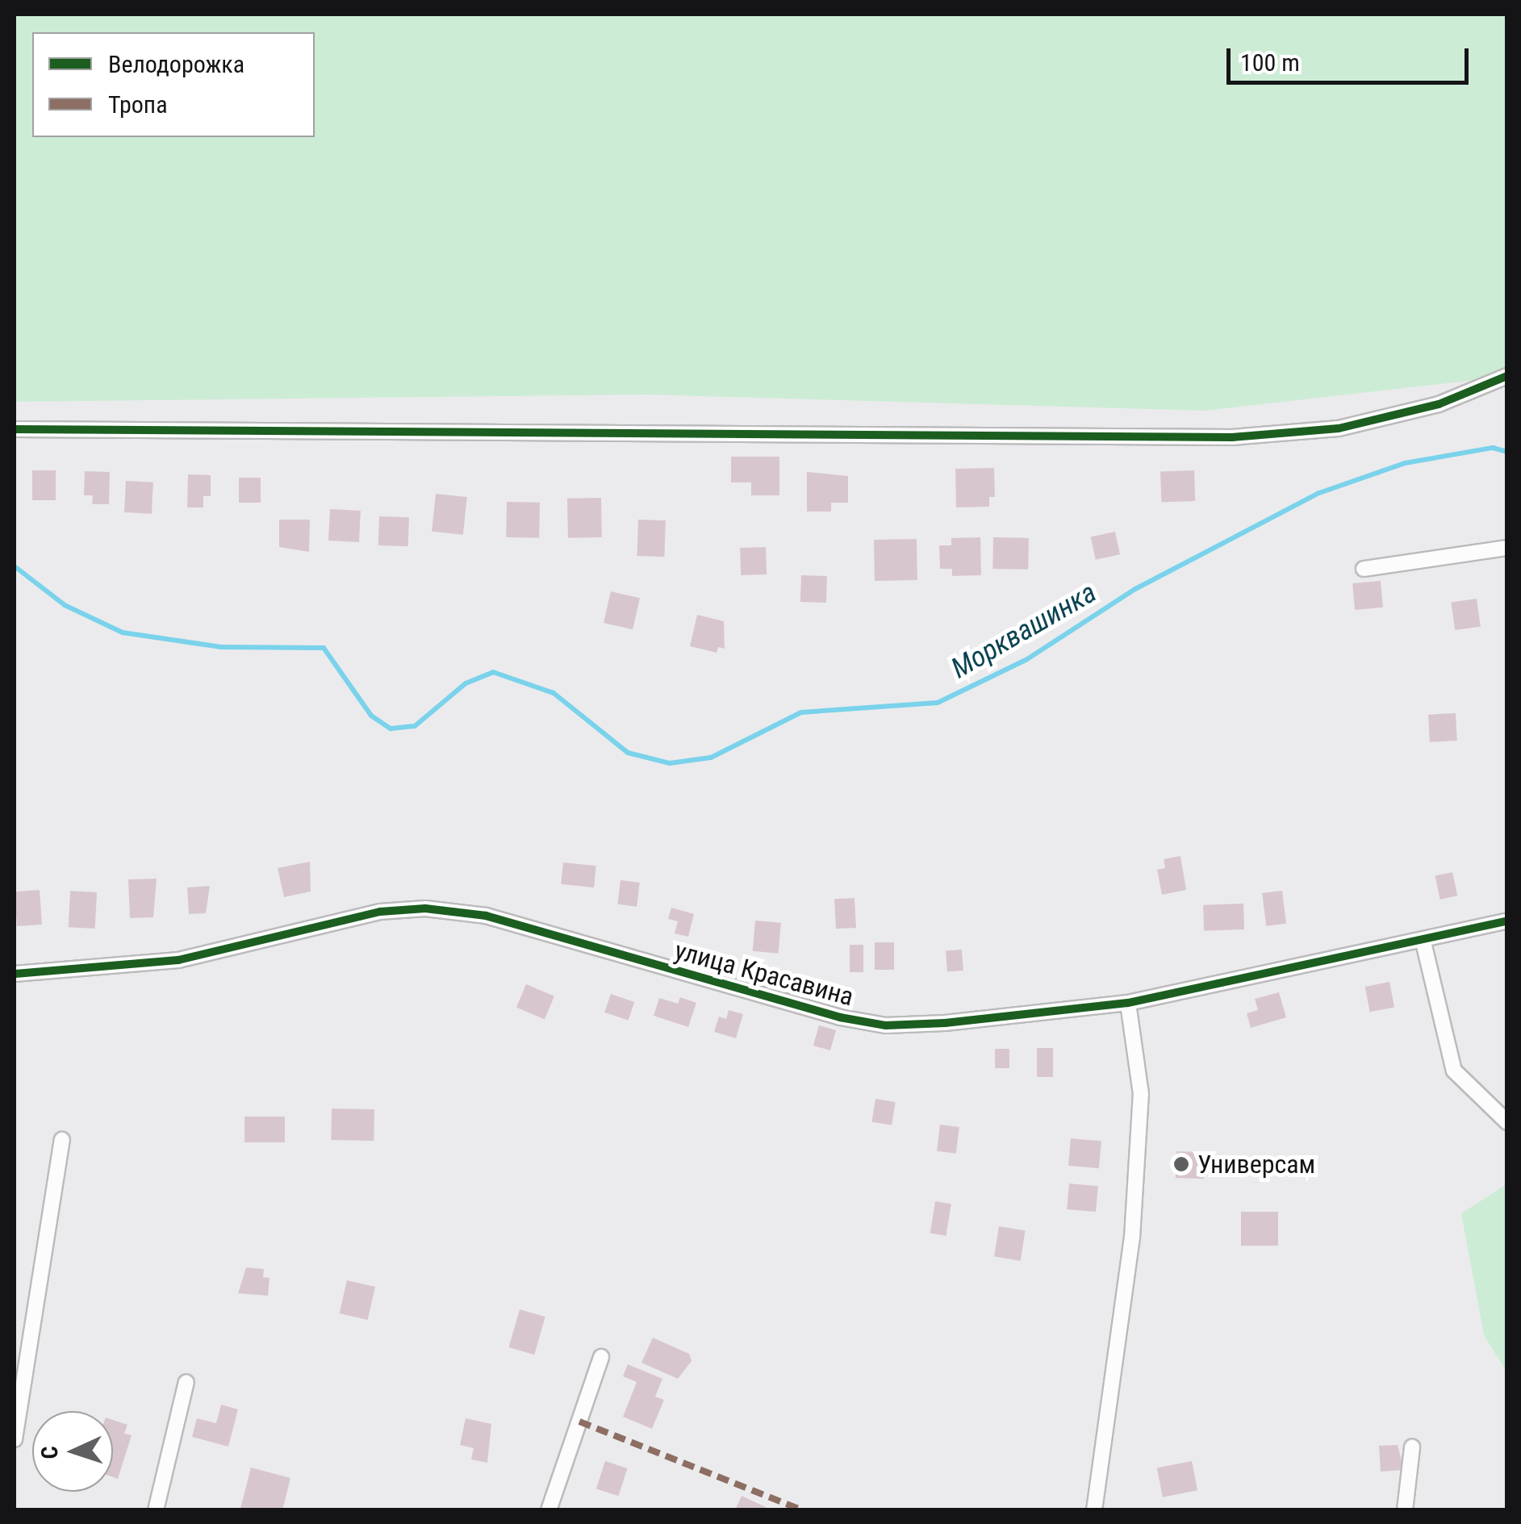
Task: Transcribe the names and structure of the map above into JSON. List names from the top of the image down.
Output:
{
  "streets": {
    "street": ["улица Красавина"]
  },
  "water": ["Морквашинка"],
  "places": ["Универсам"],
  "legend": ["Велодорожка", "Тропа"],
  "scale_bar": "100 m",
  "north": "left"
}
